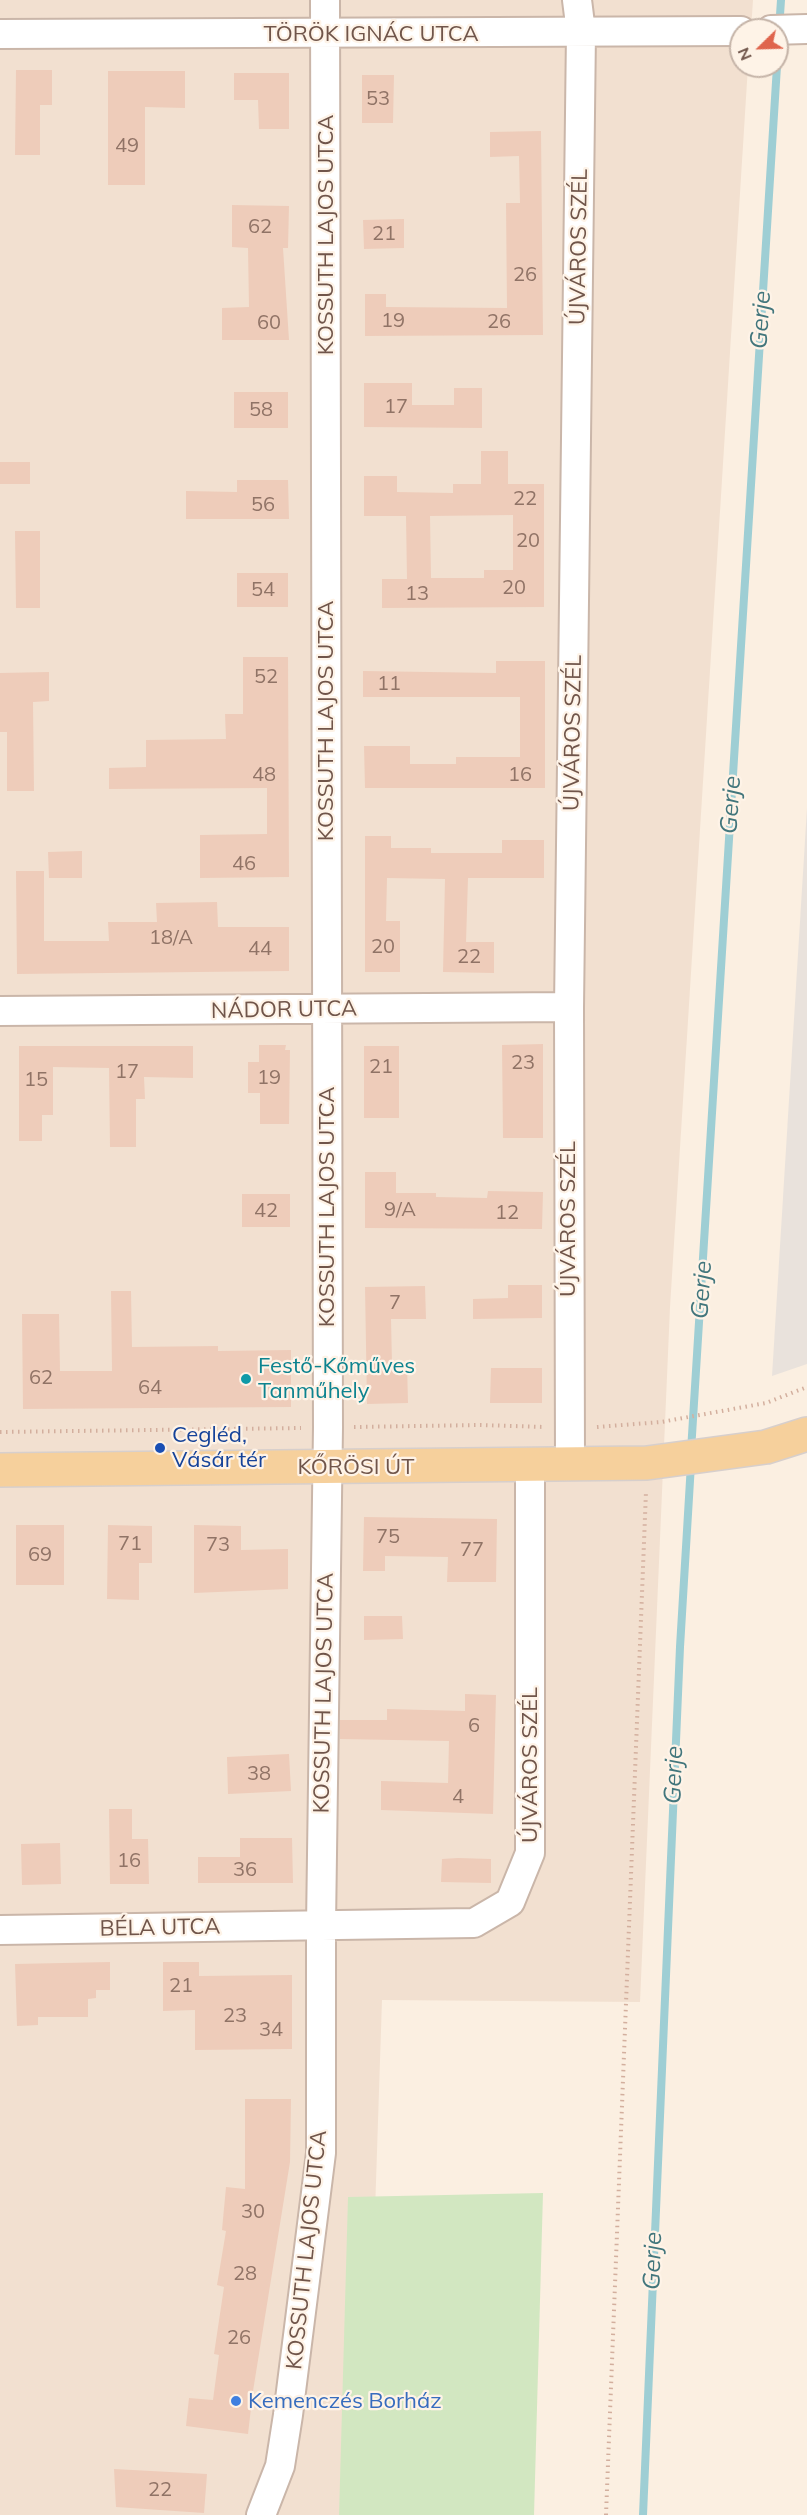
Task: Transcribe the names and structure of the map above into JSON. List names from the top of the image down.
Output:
{
  "streets": {
    "main road": ["KŐRÖSI ÚT"],
    "street": [
      "TÖRÖK IGNÁC UTCA",
      "KOSSUTH LAJOS UTCA",
      "ÚJVÁROS SZÉL",
      "NÁDOR UTCA",
      "BÉLA UTCA"
    ]
  },
  "crossings": [
    ["TÖRÖK IGNÁC UTCA", "KOSSUTH LAJOS UTCA"],
    ["TÖRÖK IGNÁC UTCA", "ÚJVÁROS SZÉL"],
    ["KOSSUTH LAJOS UTCA", "ÚJVÁROS SZÉL"],
    ["KOSSUTH LAJOS UTCA", "NÁDOR UTCA"],
    ["KOSSUTH LAJOS UTCA", "KŐRÖSI ÚT"],
    ["KOSSUTH LAJOS UTCA", "BÉLA UTCA"],
    ["ÚJVÁROS SZÉL", "NÁDOR UTCA"],
    ["ÚJVÁROS SZÉL", "KŐRÖSI ÚT"],
    ["ÚJVÁROS SZÉL", "BÉLA UTCA"]
  ],
  "water": ["Gerje"],
  "places": ["Festő-Kőműves Tanműhely", "Cegléd, Vásár tér", "Kemenczés Borház"],
  "house_numbers": [
    "53",
    "49",
    "62",
    "21",
    "26",
    "19",
    "26",
    "60",
    "17",
    "58",
    "22",
    "56",
    "20",
    "20",
    "54",
    "13",
    "52",
    "11",
    "48",
    "16",
    "46",
    "18/A",
    "20",
    "44",
    "22",
    "23",
    "21",
    "17",
    "19",
    "15",
    "9/A",
    "42",
    "12",
    "7",
    "62",
    "64",
    "75",
    "71",
    "73",
    "77",
    "69",
    "6",
    "38",
    "4",
    "16",
    "36",
    "21",
    "23",
    "34",
    "30",
    "28",
    "26",
    "22"
  ],
  "north": "bottom left"
}
